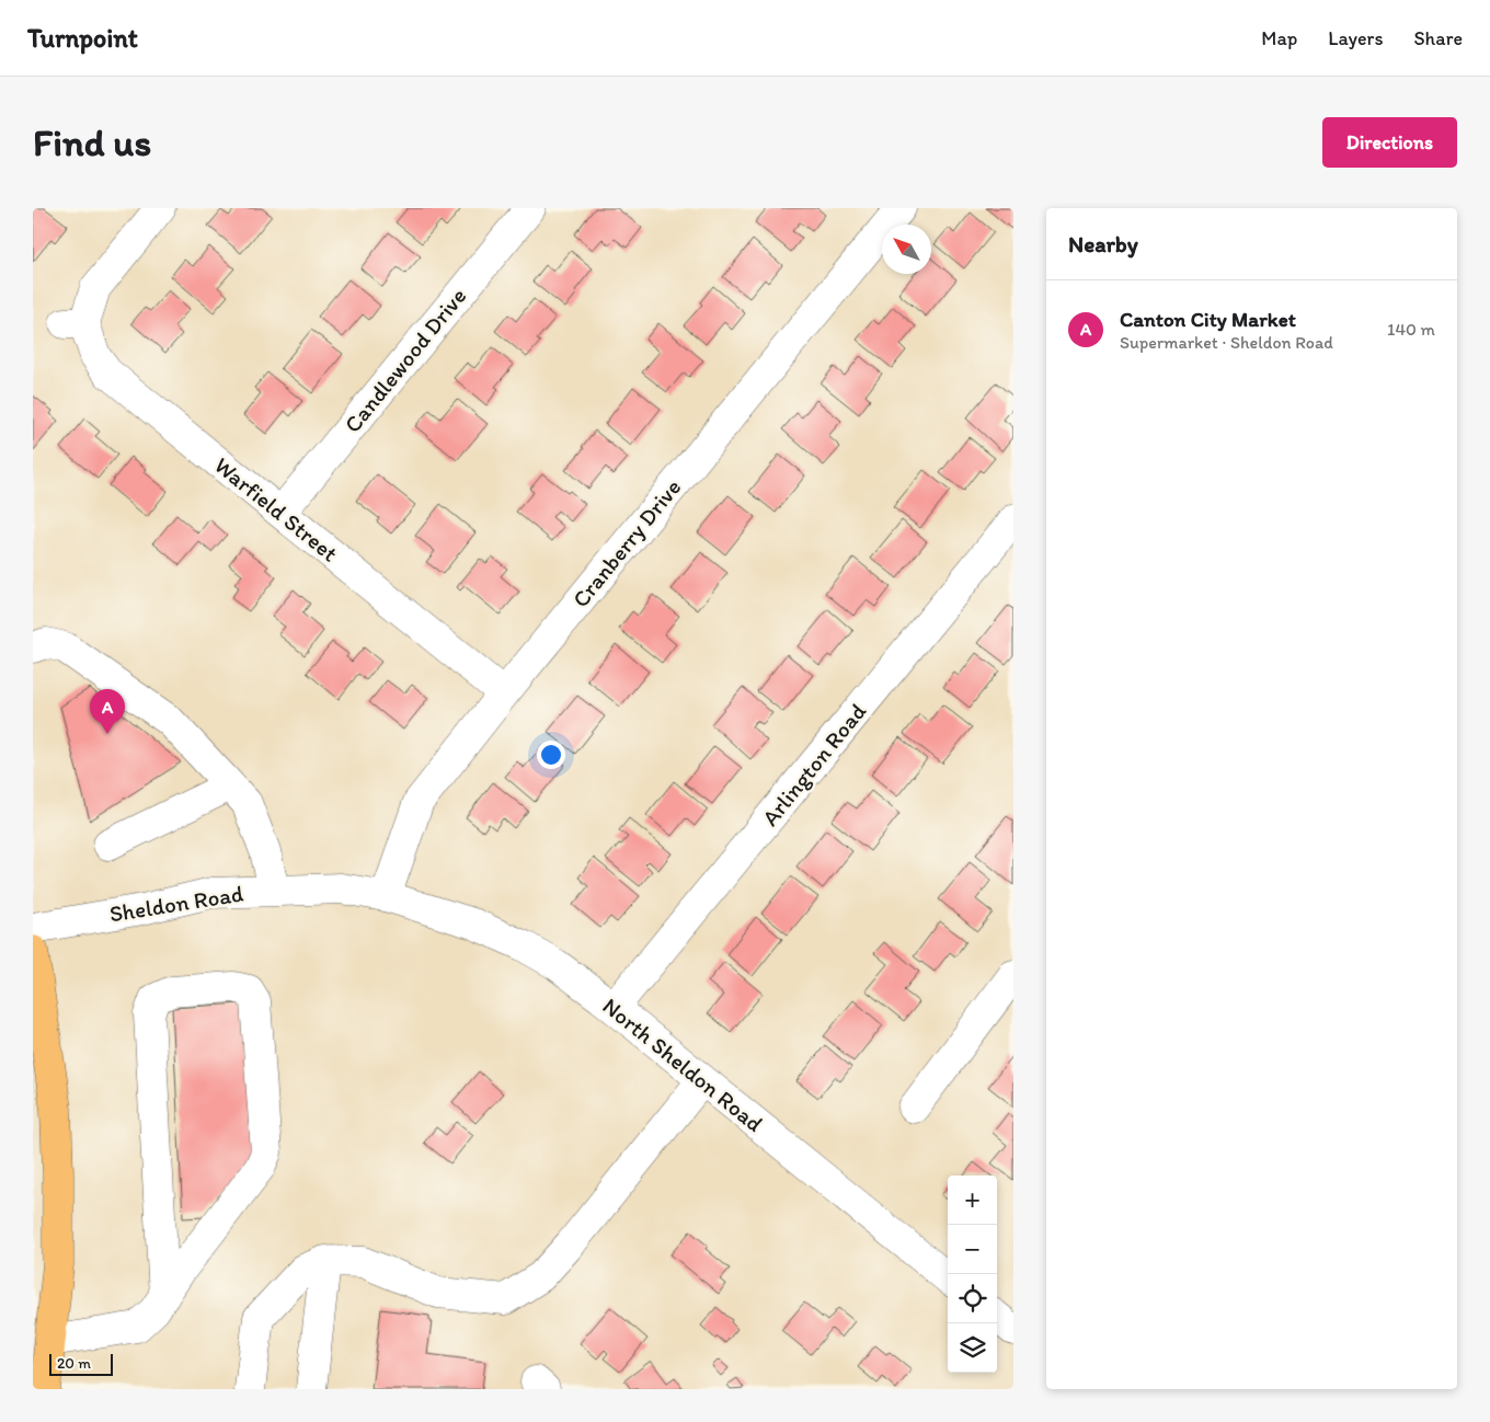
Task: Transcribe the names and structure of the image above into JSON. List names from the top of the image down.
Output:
{
  "streets": {
    "street": [
      "Candlewood Drive",
      "Warfield Street",
      "Cranberry Drive",
      "Arlington Road",
      "Sheldon Road",
      "North Sheldon Road"
    ]
  },
  "crossings": [
    ["Candlewood Drive", "Warfield Street"],
    ["Warfield Street", "Cranberry Drive"],
    ["Cranberry Drive", "Sheldon Road"],
    ["Cranberry Drive", "North Sheldon Road"],
    ["Arlington Road", "North Sheldon Road"],
    ["Sheldon Road", "North Sheldon Road"]
  ],
  "scale_bar": "20 m",
  "north": "top left",
  "page": {
    "header": "Turnpoint",
    "nav": ["Map", "Layers", "Share"],
    "buttons": "Directions",
    "title": "Find us",
    "heading": "Nearby",
    "list": [
      {
        "mark": "A",
        "name": "Canton City Market",
        "note": "Supermarket · Sheldon Road",
        "value": "140 m"
      }
    ],
    "pins": "A",
    "map_buttons": ["+", "−"],
    "scale": "20 m"
  }
}
